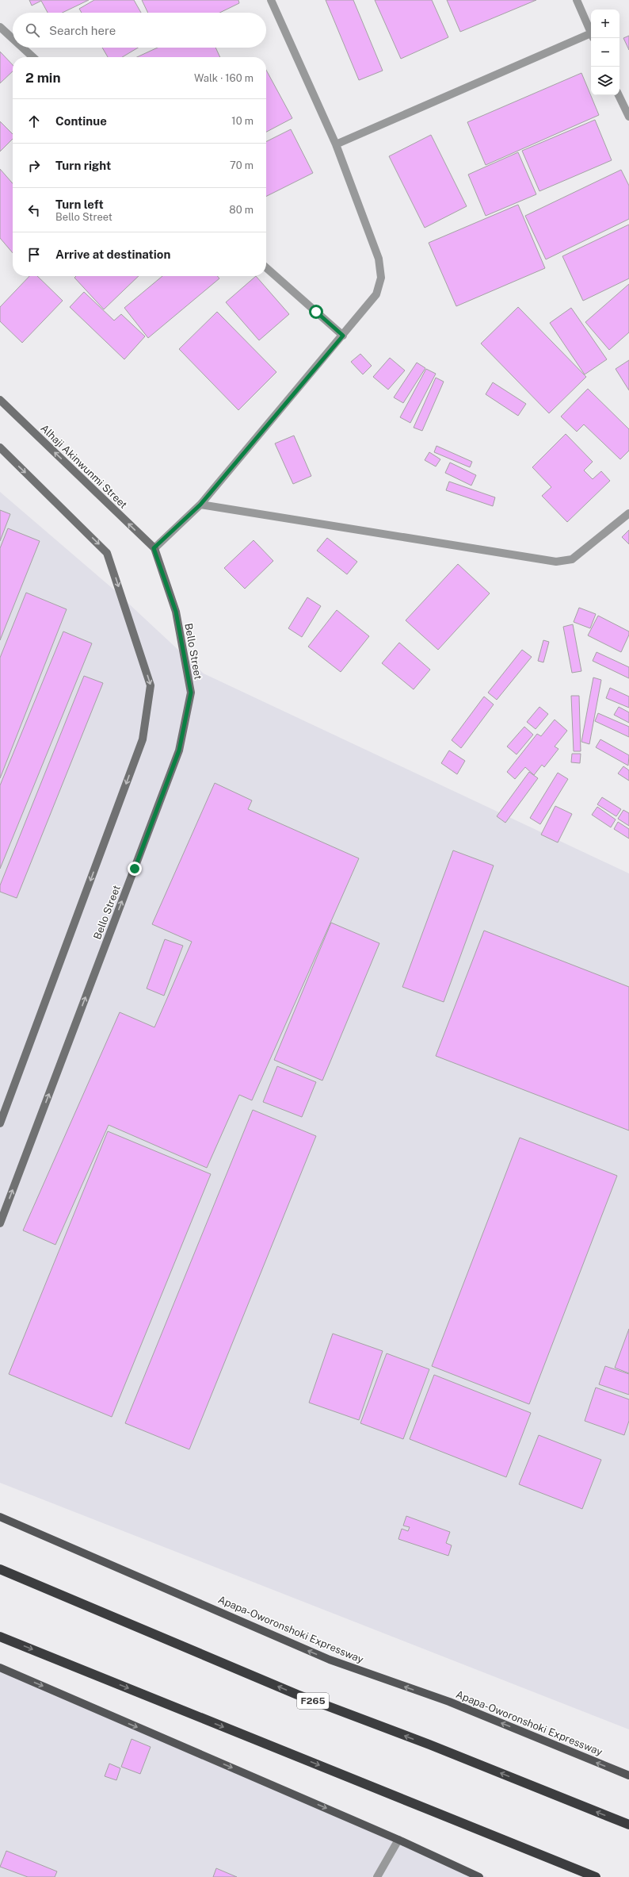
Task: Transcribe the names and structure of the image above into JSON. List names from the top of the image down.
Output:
{
  "streets": {
    "highway": ["F265"],
    "main road": ["Apapa-Oworonshoki Expressway"],
    "street": ["Alhaji Akinwunmi Street", "Bello Street"]
  },
  "crossings": [
    ["Alhaji Akinwunmi Street", "Bello Street"]
  ],
  "one_way": ["Alhaji Akinwunmi Street", "Bello Street", "Apapa-Oworonshoki Expressway"],
  "page": {
    "map_buttons": ["+", "−"],
    "search": "Search here",
    "heading": ["2 min", "Walk · 160 m"],
    "list": [
      ["Continue", "10 m"],
      ["Turn right", "70 m"],
      ["Turn left", "Bello Street", "80 m"],
      "Arrive at destination"
    ]
  }
}
